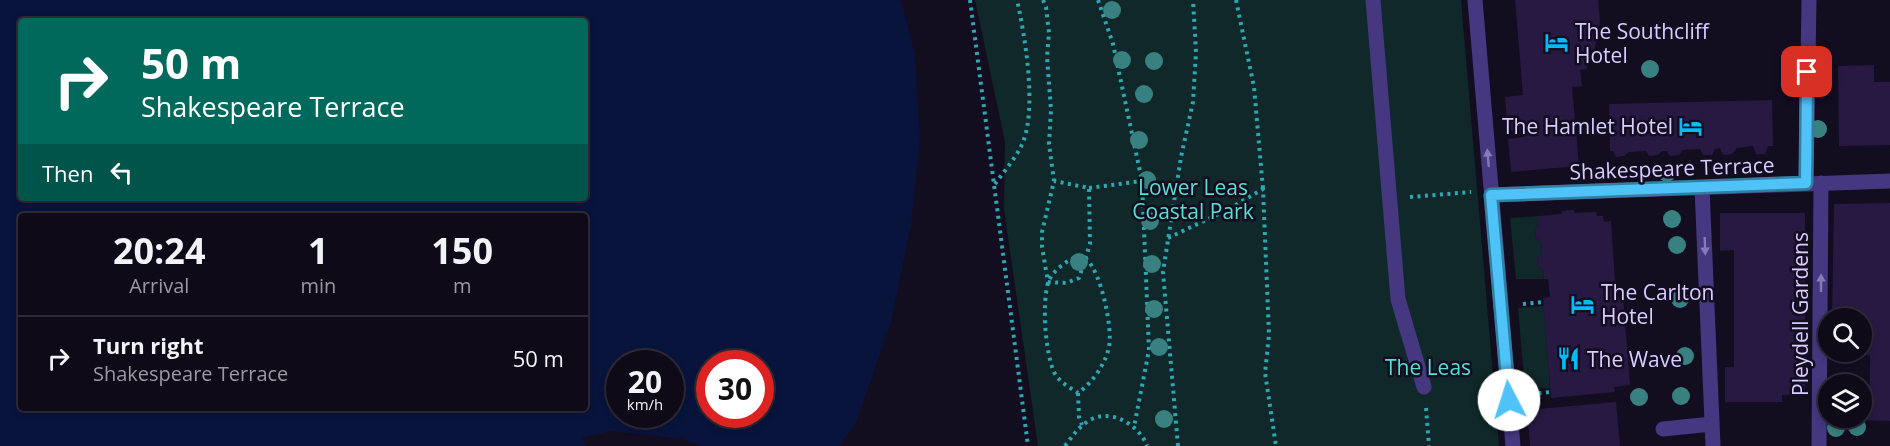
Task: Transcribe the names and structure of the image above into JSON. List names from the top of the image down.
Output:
{
  "streets": {
    "street": ["Shakespeare Terrace", "Pleydell Gardens"]
  },
  "crossings": [
    ["Shakespeare Terrace", "Pleydell Gardens"]
  ],
  "parks": ["Lower Leas Coastal Park", "The Leas"],
  "places": {
    "hotel": ["The Southcliff Hotel", "The Hamlet Hotel", "The Carlton Hotel"],
    "restaurant": ["The Wave"]
  },
  "page": {
    "turn": ["50 m", "Shakespeare Terrace"],
    "then": "Then",
    "eta": [
      "20:24",
      "Arrival",
      "1",
      "min",
      "150",
      "m"
    ],
    "list": [
      {
        "name": "Turn right",
        "note": "Shakespeare Terrace",
        "value": "50 m"
      }
    ],
    "speed": "20 km/h",
    "limit": "30"
  }
}
